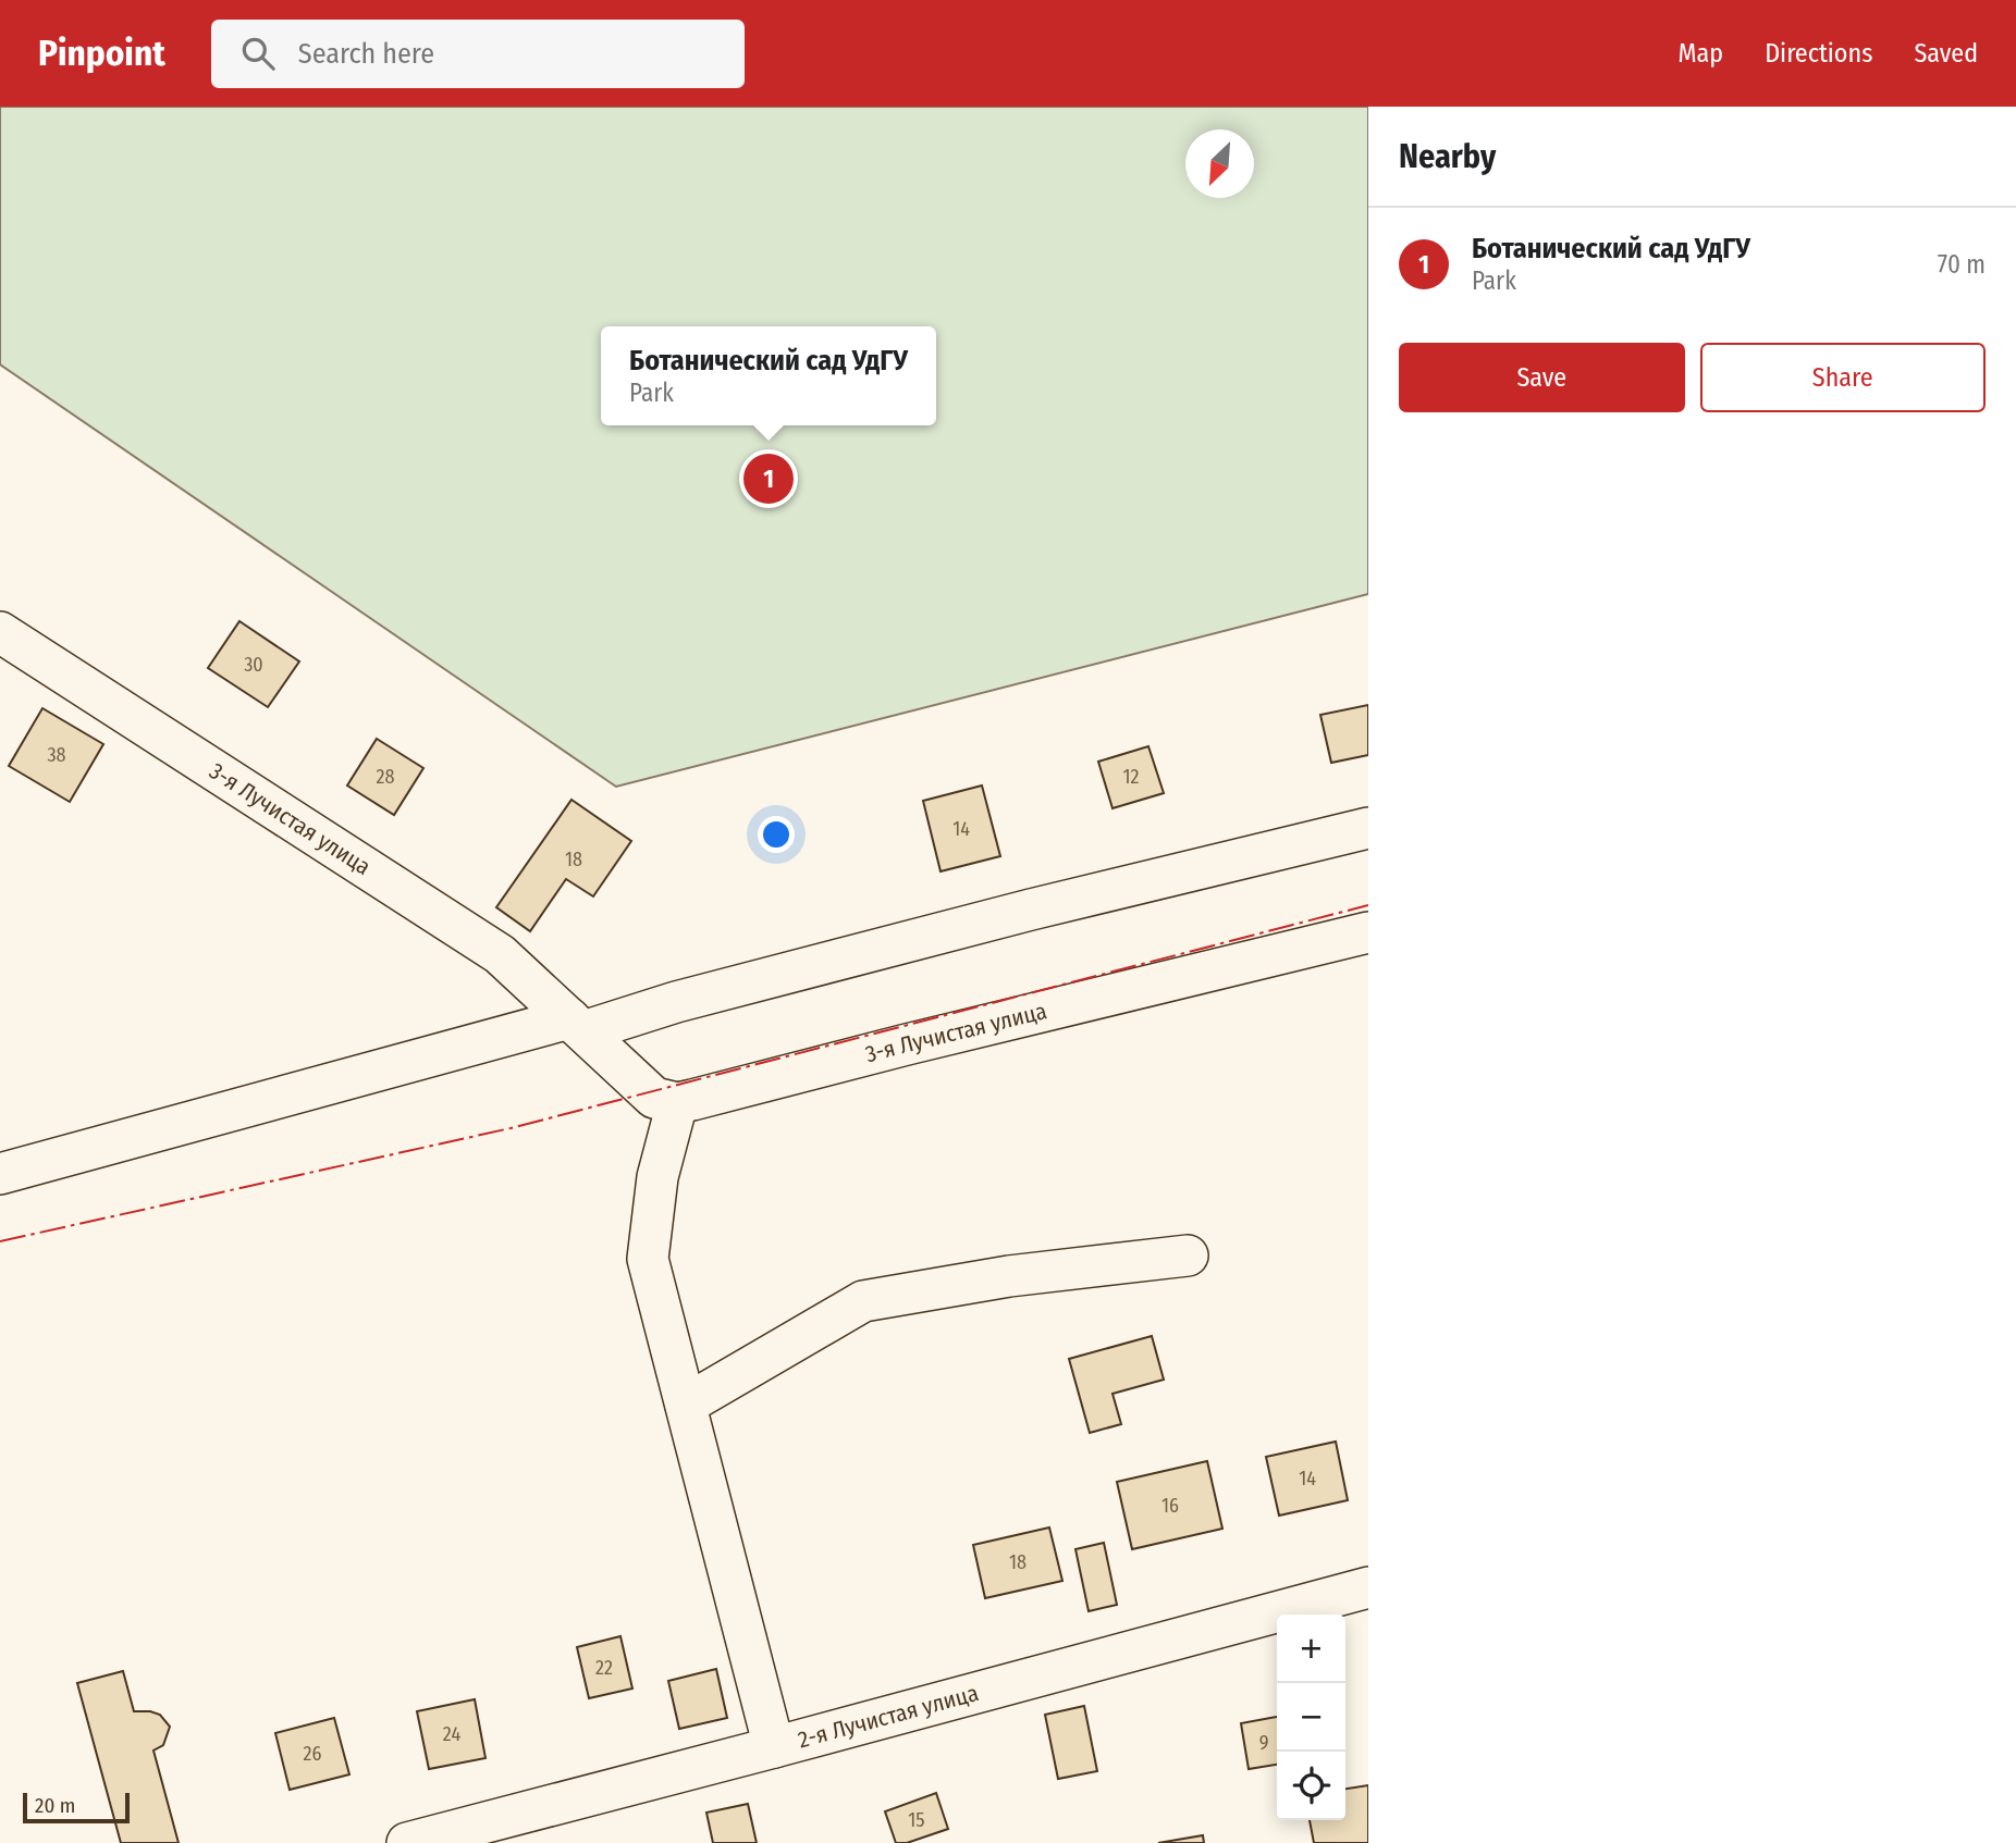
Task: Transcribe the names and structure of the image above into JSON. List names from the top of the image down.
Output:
{
  "streets": {
    "street": ["3-я Лучистая улица", "2-я Лучистая улица"]
  },
  "house_numbers": [
    "30",
    "38",
    "28",
    "12",
    "14",
    "18",
    "14",
    "16",
    "18",
    "22",
    "24",
    "9",
    "26",
    "15"
  ],
  "scale_bar": "20 m",
  "north": "bottom left",
  "page": {
    "header": "Pinpoint",
    "search": "Search here",
    "nav": ["Map", "Directions", "Saved"],
    "heading": "Nearby",
    "list": [
      {
        "mark": "1",
        "name": "Ботанический сад УдГУ",
        "note": "Park",
        "value": "70 m"
      }
    ],
    "buttons": ["Save", "Share"],
    "popup": ["Ботанический сад УдГУ", "Park"],
    "pins": "1",
    "map_buttons": ["+", "−"],
    "scale": "20 m"
  }
}
